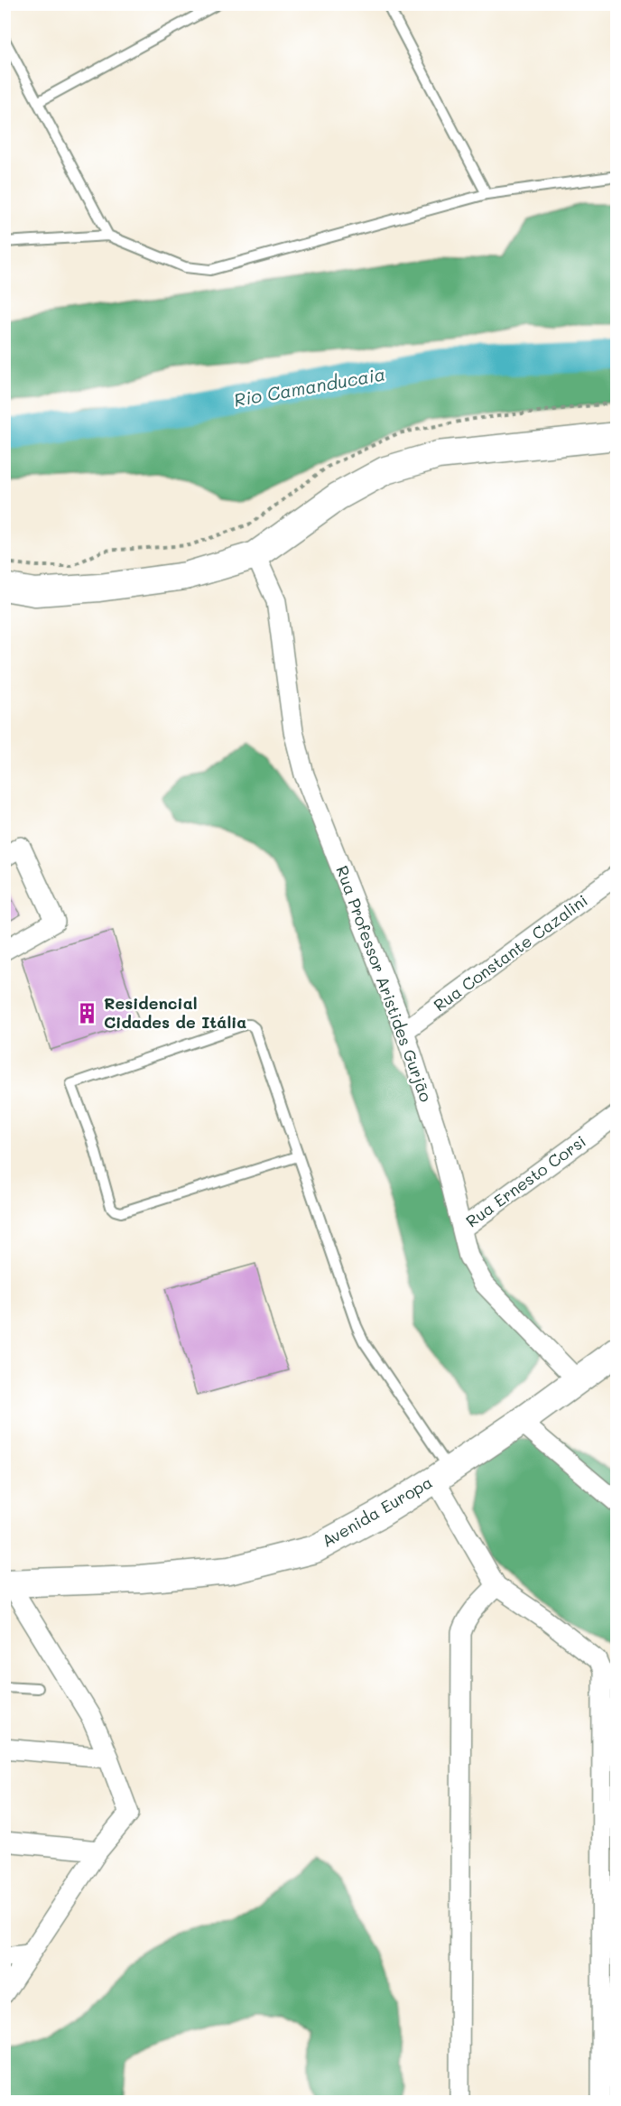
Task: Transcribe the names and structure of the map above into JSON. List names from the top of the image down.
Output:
{
  "streets": {
    "street": [
      "Rua Constante Cazalini",
      "Rua Professor Aristides Gurjão",
      "Rua Ernesto Corsi",
      "Avenida Europa"
    ]
  },
  "crossings": [
    ["Rua Constante Cazalini", "Rua Professor Aristides Gurjão"],
    ["Rua Professor Aristides Gurjão", "Rua Ernesto Corsi"],
    ["Rua Professor Aristides Gurjão", "Avenida Europa"]
  ],
  "water": ["Rio Camanducaia"],
  "places": {
    "building": ["Residencial Cidades de Itália"]
  }
}
